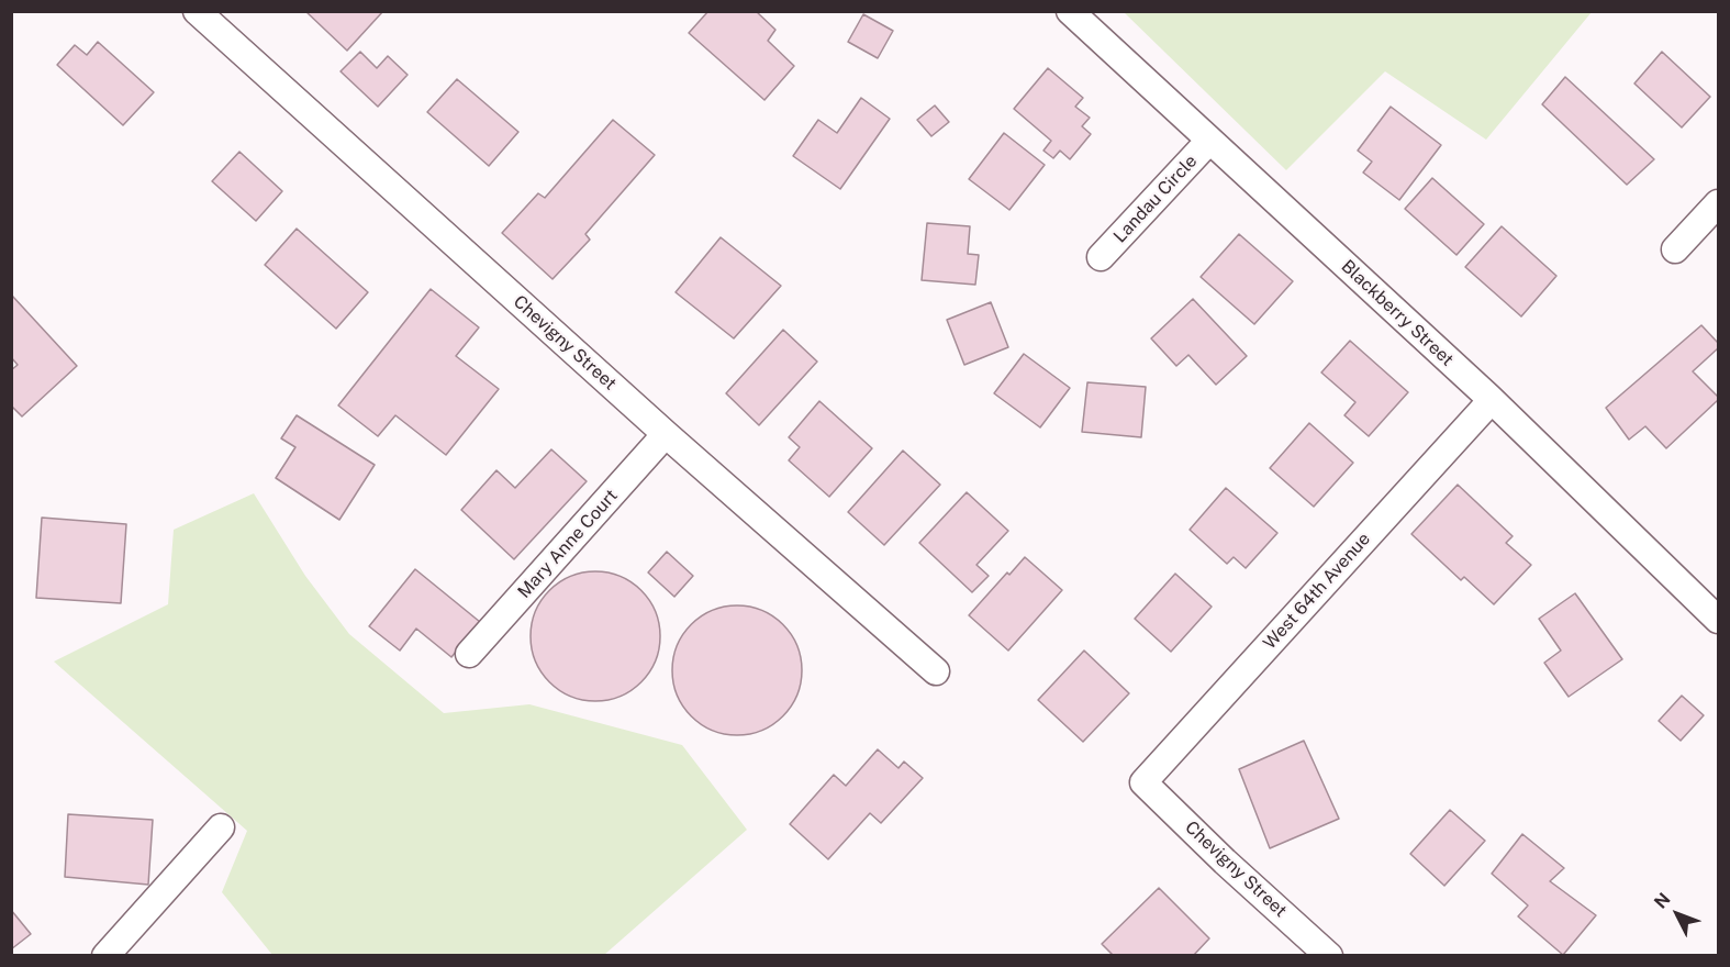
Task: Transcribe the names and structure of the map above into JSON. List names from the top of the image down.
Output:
{
  "streets": {
    "street": [
      "Landau Circle",
      "Blackberry Street",
      "Chevigny Street",
      "Mary Anne Court",
      "West 64th Avenue"
    ]
  },
  "crossings": [
    ["Landau Circle", "Blackberry Street"],
    ["Blackberry Street", "West 64th Avenue"],
    ["Chevigny Street", "Mary Anne Court"],
    ["Chevigny Street", "West 64th Avenue"]
  ],
  "north": "top left"
}
